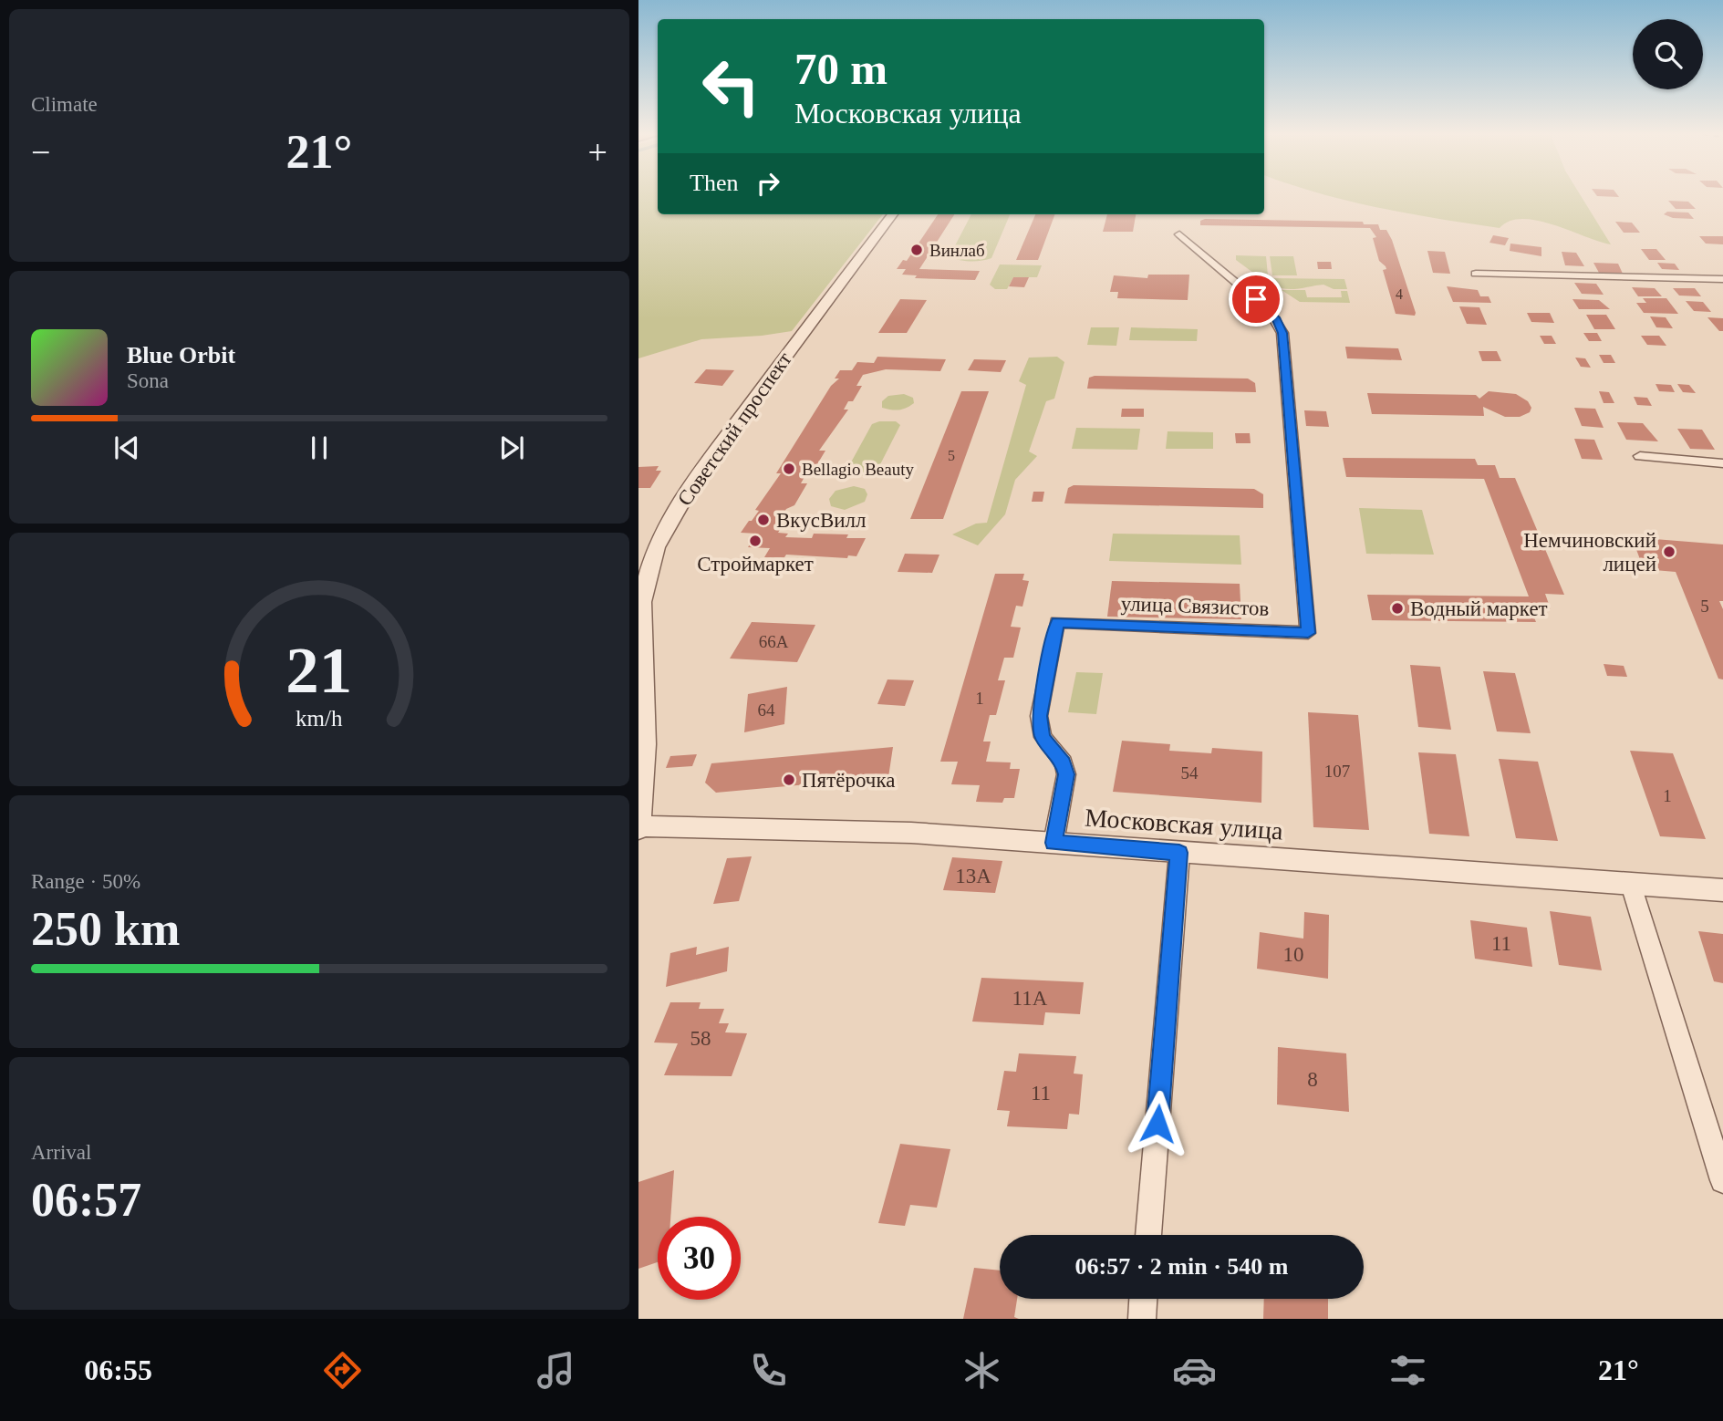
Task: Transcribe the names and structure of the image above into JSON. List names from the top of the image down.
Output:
{
  "streets": {
    "street": ["Советский проспект", "улица Связистов", "Московская улица"]
  },
  "crossings": [
    ["Советский проспект", "Московская улица"],
    ["улица Связистов", "Московская улица"]
  ],
  "places": [
    "Винлаб",
    "Bellagio Beauty",
    "ВкусВилл",
    "Строймаркет",
    "Немчиновский лицей",
    "Водный маркет",
    "Пятёрочка"
  ],
  "house_numbers": [
    "4",
    "5",
    "5",
    "66А",
    "1",
    "64",
    "107",
    "54",
    "1",
    "13А",
    "11",
    "10",
    "11А",
    "58",
    "8",
    "11"
  ],
  "page": {
    "tile": [
      "Climate",
      ["Range · 50%", "250 km"],
      ["Arrival", "06:57"]
    ],
    "turn": ["70 m", "Московская улица"],
    "heat": ["−", "21°", "+"],
    "then": "Then",
    "song": ["Blue Orbit", "Sona"],
    "limit": "30",
    "trip": "06:57 · 2 min · 540 m",
    "tabs": ["06:55", "21°"],
    "gauge": ["21", "km/h"]
  }
}
